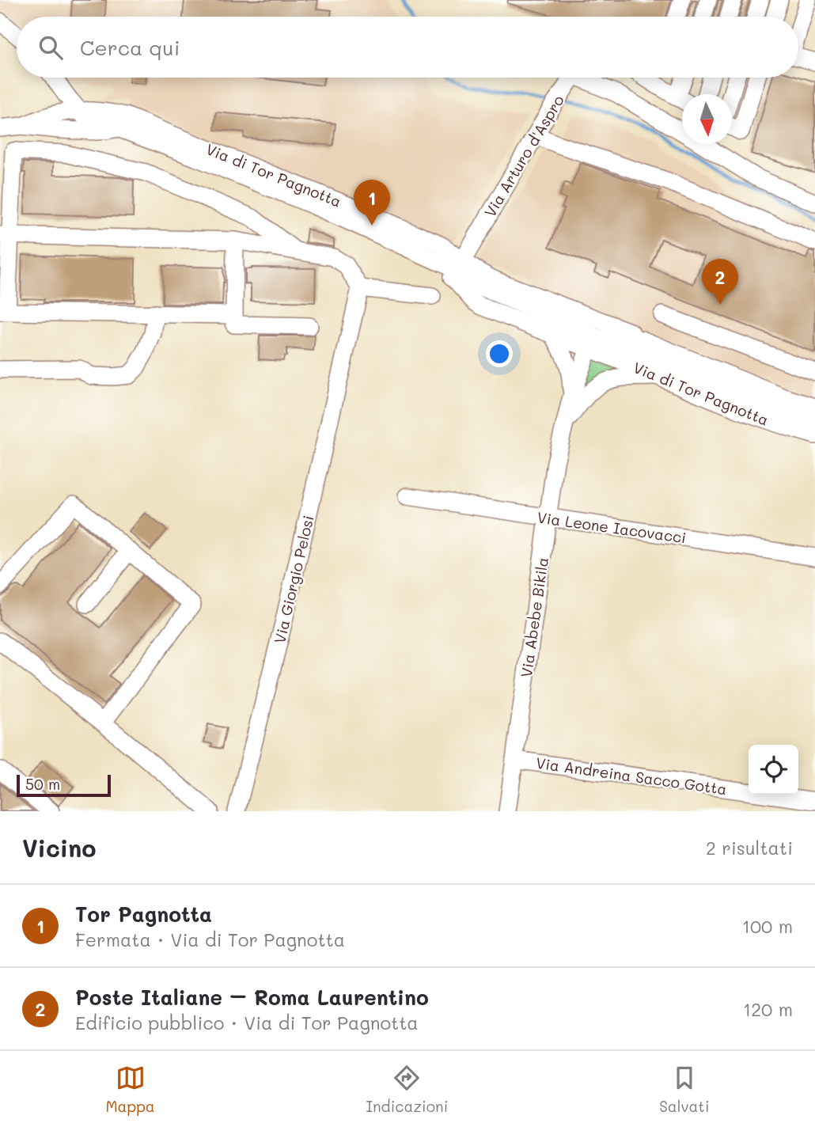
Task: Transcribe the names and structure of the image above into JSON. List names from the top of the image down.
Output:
{
  "streets": {
    "street": [
      "Via Arturo d'Aspro",
      "Via di Tor Pagnotta",
      "Via Leone Iacovacci",
      "Via Giorgio Pelosi",
      "Via Abebe Bikila",
      "Via Andreina Sacco Gotta"
    ]
  },
  "crossings": [
    ["Via Arturo d'Aspro", "Via di Tor Pagnotta"],
    ["Via di Tor Pagnotta", "Via Abebe Bikila"],
    ["Via Leone Iacovacci", "Via Abebe Bikila"],
    ["Via Abebe Bikila", "Via Andreina Sacco Gotta"]
  ],
  "scale_bar": "50 m",
  "north": "bottom",
  "page": {
    "search": "Cerca qui",
    "pins": ["1", "2"],
    "scale": "50 m",
    "heading": ["Vicino", "2 risultati"],
    "list": [
      {
        "mark": "1",
        "name": "Tor Pagnotta",
        "note": "Fermata · Via di Tor Pagnotta",
        "value": "100 m"
      },
      {
        "mark": "2",
        "name": "Poste Italiane – Roma Laurentino",
        "note": "Edificio pubblico · Via di Tor Pagnotta",
        "value": "120 m"
      }
    ],
    "nav": ["Mappa", "Indicazioni", "Salvati"]
  }
}
